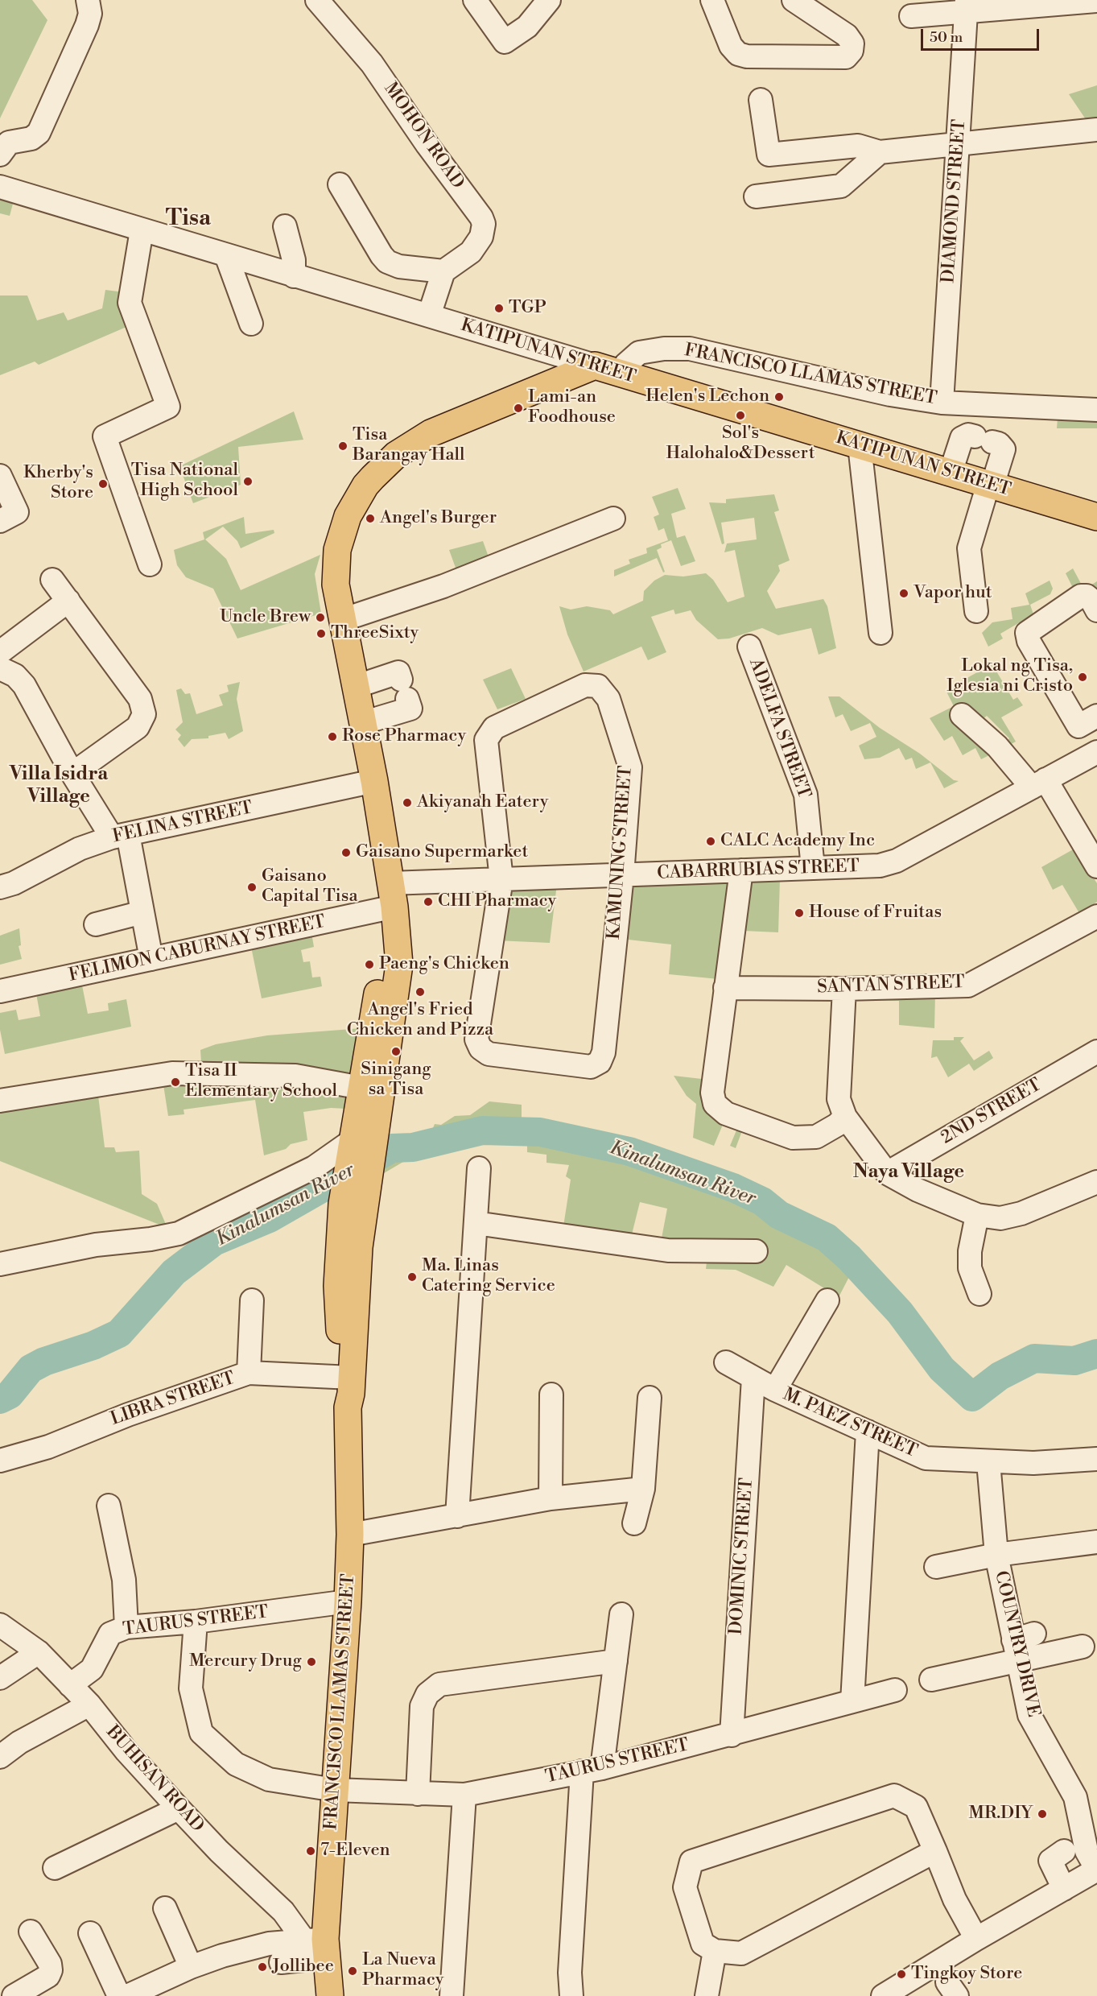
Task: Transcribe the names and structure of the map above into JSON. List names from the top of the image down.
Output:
{
  "streets": {
    "main road": ["KATIPUNAN STREET", "FRANCISCO LLAMAS STREET"],
    "street": [
      "MOHON ROAD",
      "DIAMOND STREET",
      "ADELFA STREET",
      "FELINA STREET",
      "KAMUNING STREET",
      "CABARRUBIAS STREET",
      "FELIMON CABURNAY STREET",
      "SANTAN STREET",
      "2ND STREET",
      "LIBRA STREET",
      "M. PAEZ STREET",
      "DOMINIC STREET",
      "TAURUS STREET",
      "COUNTRY DRIVE",
      "BUHISAN ROAD"
    ]
  },
  "crossings": [
    ["DIAMOND STREET", "FRANCISCO LLAMAS STREET"],
    ["KATIPUNAN STREET", "FRANCISCO LLAMAS STREET"],
    ["FRANCISCO LLAMAS STREET", "FELINA STREET"],
    ["FRANCISCO LLAMAS STREET", "CABARRUBIAS STREET"],
    ["FRANCISCO LLAMAS STREET", "FELIMON CABURNAY STREET"],
    ["FRANCISCO LLAMAS STREET", "LIBRA STREET"],
    ["FRANCISCO LLAMAS STREET", "TAURUS STREET"],
    ["FRANCISCO LLAMAS STREET", "BUHISAN ROAD"],
    ["ADELFA STREET", "CABARRUBIAS STREET"],
    ["KAMUNING STREET", "CABARRUBIAS STREET"],
    ["CABARRUBIAS STREET", "FELIMON CABURNAY STREET"],
    ["M. PAEZ STREET", "DOMINIC STREET"],
    ["M. PAEZ STREET", "COUNTRY DRIVE"],
    ["DOMINIC STREET", "TAURUS STREET"],
    ["TAURUS STREET", "BUHISAN ROAD"]
  ],
  "districts": ["Tisa", "Villa Isidra Village", "Naya Village"],
  "water": ["Kinalumsan River"],
  "places": [
    "TGP",
    "Helen's Lechon",
    "Lami-an Foodhouse",
    "Sol's Halohalo&Dessert",
    "Tisa Barangay Hall",
    "Tisa National High School",
    "Kherby's Store",
    "Angel's Burger",
    "Vapor hut",
    "Uncle Brew",
    "ThreeSixty",
    "Lokal ng Tisa, Iglesia ni Cristo",
    "Rose Pharmacy",
    "Akiyanah Eatery",
    "CALC Academy Inc",
    "Gaisano Supermarket",
    "Gaisano Capital Tisa",
    "CHI Pharmacy",
    "House of Fruitas",
    "Paeng's Chicken",
    "Angel's Fried Chicken and Pizza",
    "Sinigang sa Tisa",
    "Tisa II Elementary School",
    "Ma. Linas Catering Service",
    "Mercury Drug",
    "MR.DIY",
    "7-Eleven",
    "Jollibee",
    "La Nueva Pharmacy",
    "Tingkoy Store"
  ],
  "scale_bar": "50 m"
}
